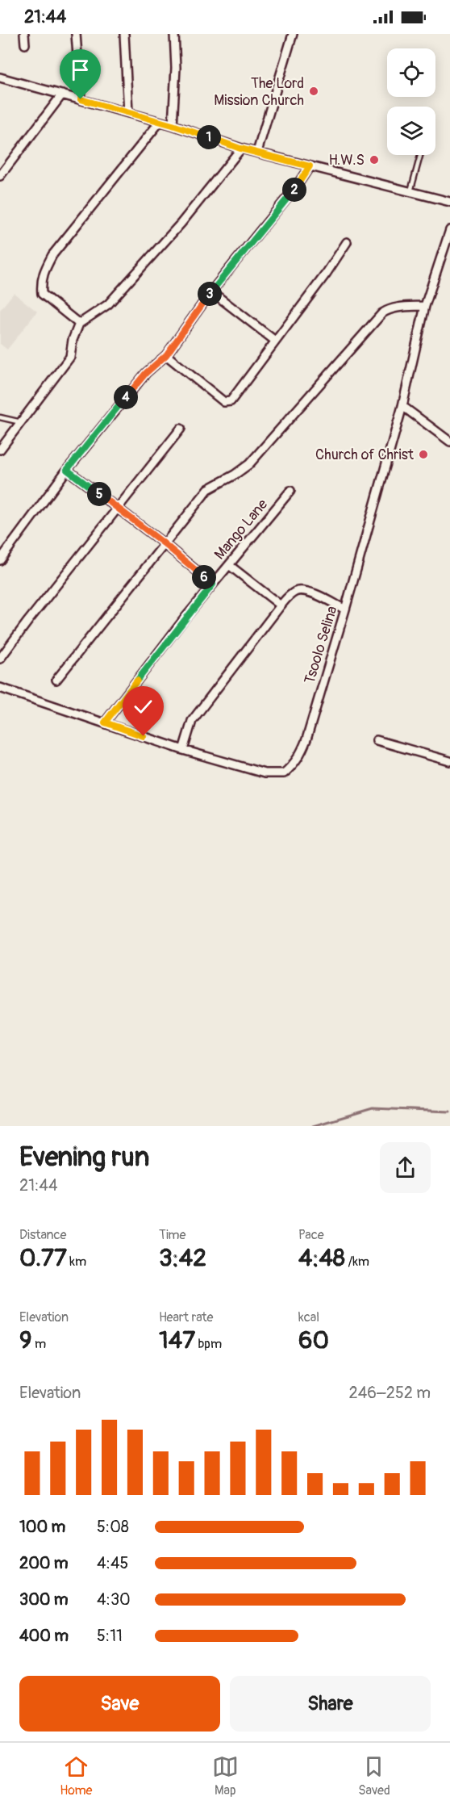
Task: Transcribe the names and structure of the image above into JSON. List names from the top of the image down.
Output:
{
  "streets": {
    "street": ["Mango Lane", "Tsoolo Selina"]
  },
  "crossings": [
    ["Mango Lane", "Tsoolo Selina"]
  ],
  "places": ["The Lord Mission Church", "H.W.S", "Church of Christ"],
  "page": {
    "status": "21:44",
    "pins": [
      "1",
      "2",
      "3",
      "4",
      "5",
      "6"
    ],
    "heading": ["Evening run", "21:44"],
    "stats": [
      ["Distance", "0.77 km"],
      ["Time", "3:42"],
      ["Pace", "4:48 /km"],
      ["Elevation", "9 m"],
      ["Heart rate", "147 bpm"],
      ["kcal", "60"]
    ],
    "chart": ["Elevation", "246–252 m"],
    "list": [
      {
        "name": "100 m",
        "note": "5:08"
      },
      {
        "name": "200 m",
        "note": "4:45"
      },
      {
        "name": "300 m",
        "note": "4:30"
      },
      {
        "name": "400 m",
        "note": "5:11"
      }
    ],
    "buttons": ["Save", "Share"],
    "tabs": ["Home", "Map", "Saved"]
  }
}
